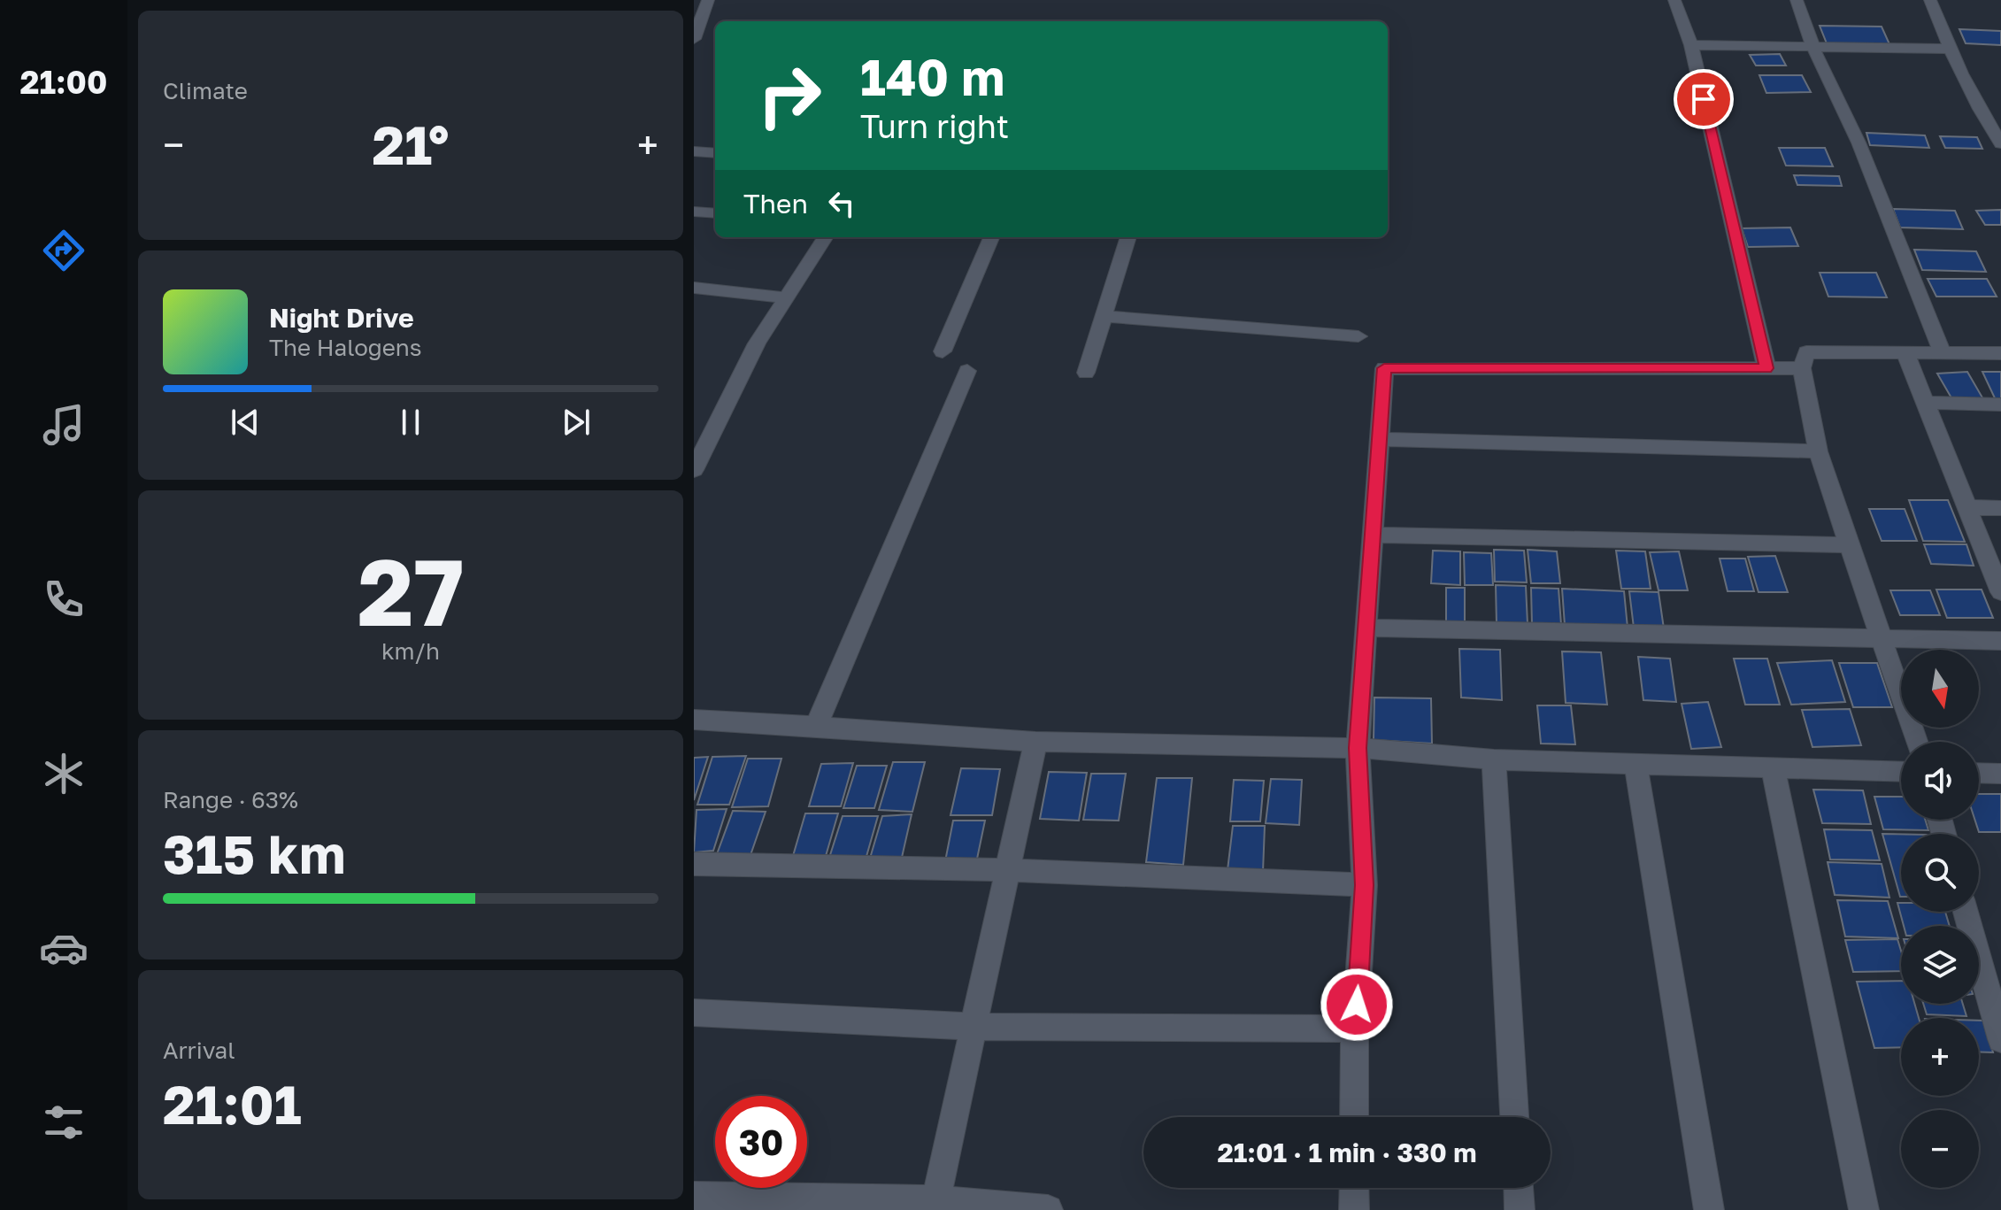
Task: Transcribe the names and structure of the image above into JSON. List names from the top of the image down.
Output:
{
  "north": "bottom",
  "page": {
    "tabs": "21:00",
    "tile": [
      "Climate",
      ["27", "km/h"],
      ["Range · 63%", "315 km"],
      ["Arrival", "21:01"]
    ],
    "turn": ["140 m", "Turn right"],
    "heat": ["−", "21°", "+"],
    "then": "Then",
    "song": ["Night Drive", "The Halogens"],
    "map_buttons": ["+", "−"],
    "limit": "30",
    "trip": "21:01 · 1 min · 330 m"
  }
}
